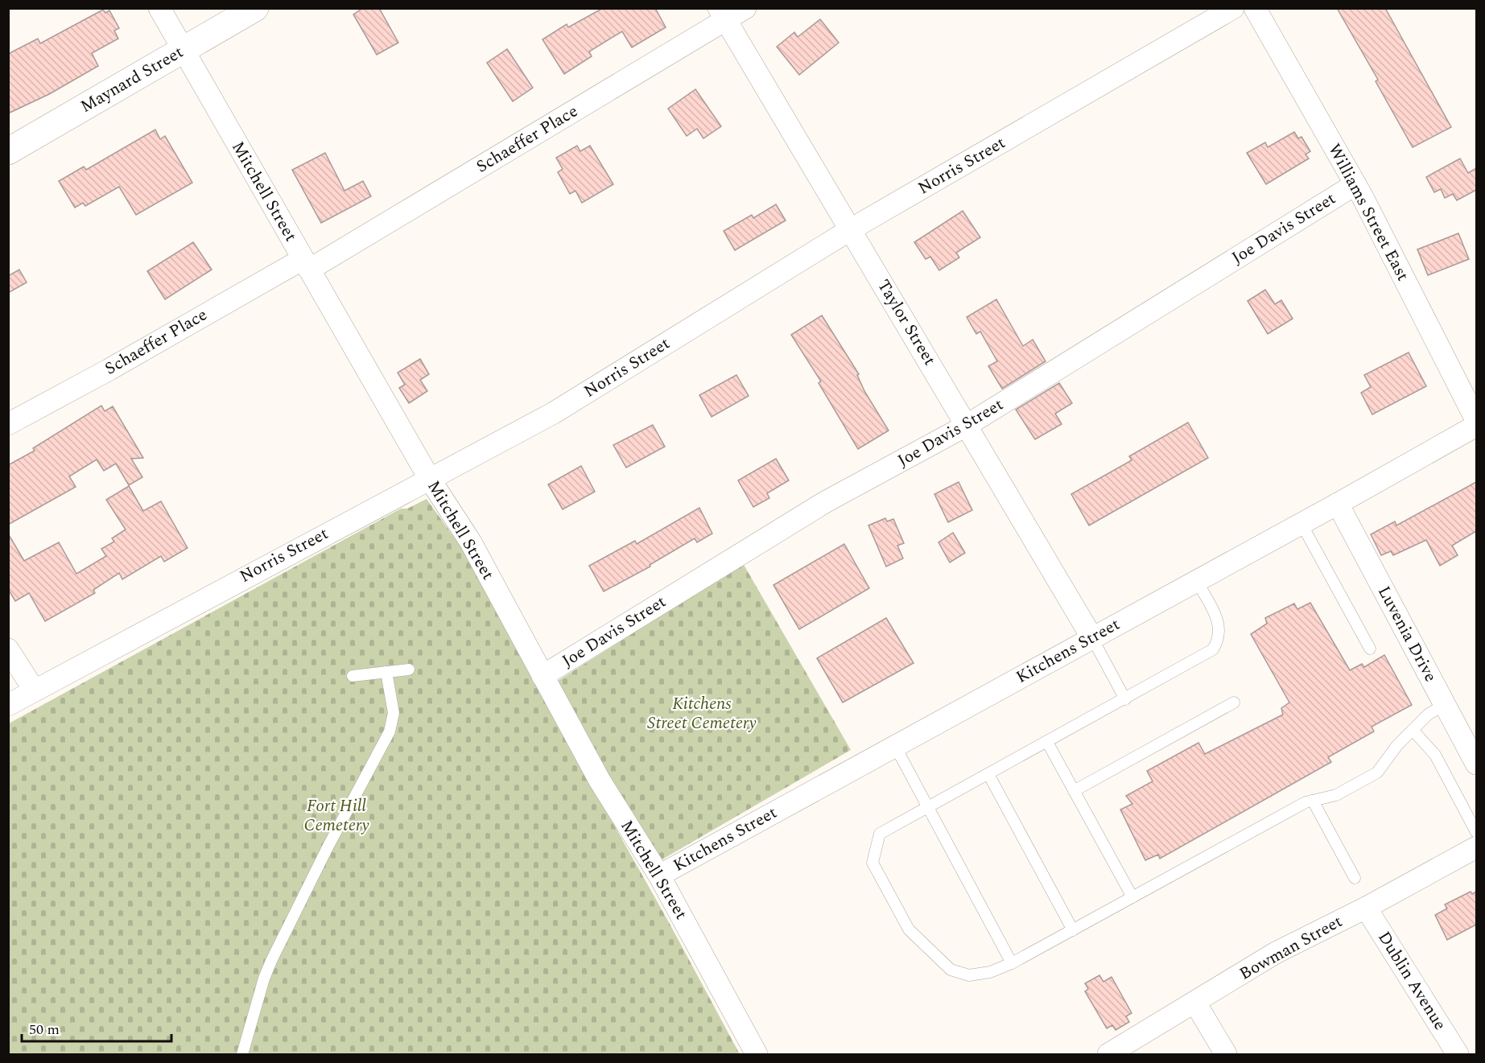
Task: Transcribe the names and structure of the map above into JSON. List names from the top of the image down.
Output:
{
  "streets": {
    "street": [
      "Maynard Street",
      "Schaeffer Place",
      "Norris Street",
      "Mitchell Street",
      "Williams Street East",
      "Joe Davis Street",
      "Taylor Street",
      "Luvenia Drive",
      "Kitchens Street",
      "Bowman Street",
      "Dublin Avenue"
    ]
  },
  "crossings": [
    ["Maynard Street", "Mitchell Street"],
    ["Schaeffer Place", "Mitchell Street"],
    ["Schaeffer Place", "Taylor Street"],
    ["Norris Street", "Mitchell Street"],
    ["Norris Street", "Taylor Street"],
    ["Mitchell Street", "Joe Davis Street"],
    ["Mitchell Street", "Kitchens Street"],
    ["Williams Street East", "Joe Davis Street"],
    ["Joe Davis Street", "Taylor Street"],
    ["Taylor Street", "Kitchens Street"],
    ["Luvenia Drive", "Kitchens Street"],
    ["Bowman Street", "Dublin Avenue"]
  ],
  "parks": ["Kitchens Street Cemetery", "Fort Hill Cemetery"],
  "scale_bar": "50 m"
}
